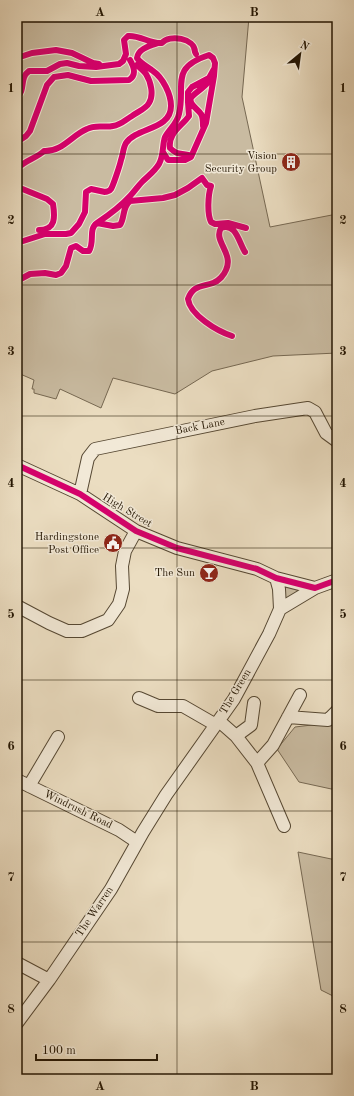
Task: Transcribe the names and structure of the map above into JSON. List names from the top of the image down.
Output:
{
  "streets": {
    "street": [
      "Back Lane",
      "High Street",
      "The Green",
      "Windrush Road",
      "The Warren"
    ]
  },
  "crossings": [
    ["Back Lane", "High Street"],
    ["High Street", "The Green"],
    ["The Green", "The Warren"],
    ["Windrush Road", "The Warren"]
  ],
  "places": {
    "building": ["Vision Security Group"],
    "public building": ["Hardingstone Post Office"],
    "bar": ["The Sun"]
  },
  "scale_bar": "100 m",
  "north": "top right",
  "grid": {
    "columns": ["A", "B"],
    "rows": [
      "1",
      "2",
      "3",
      "4",
      "5",
      "6",
      "7",
      "8"
    ]
  }
}
